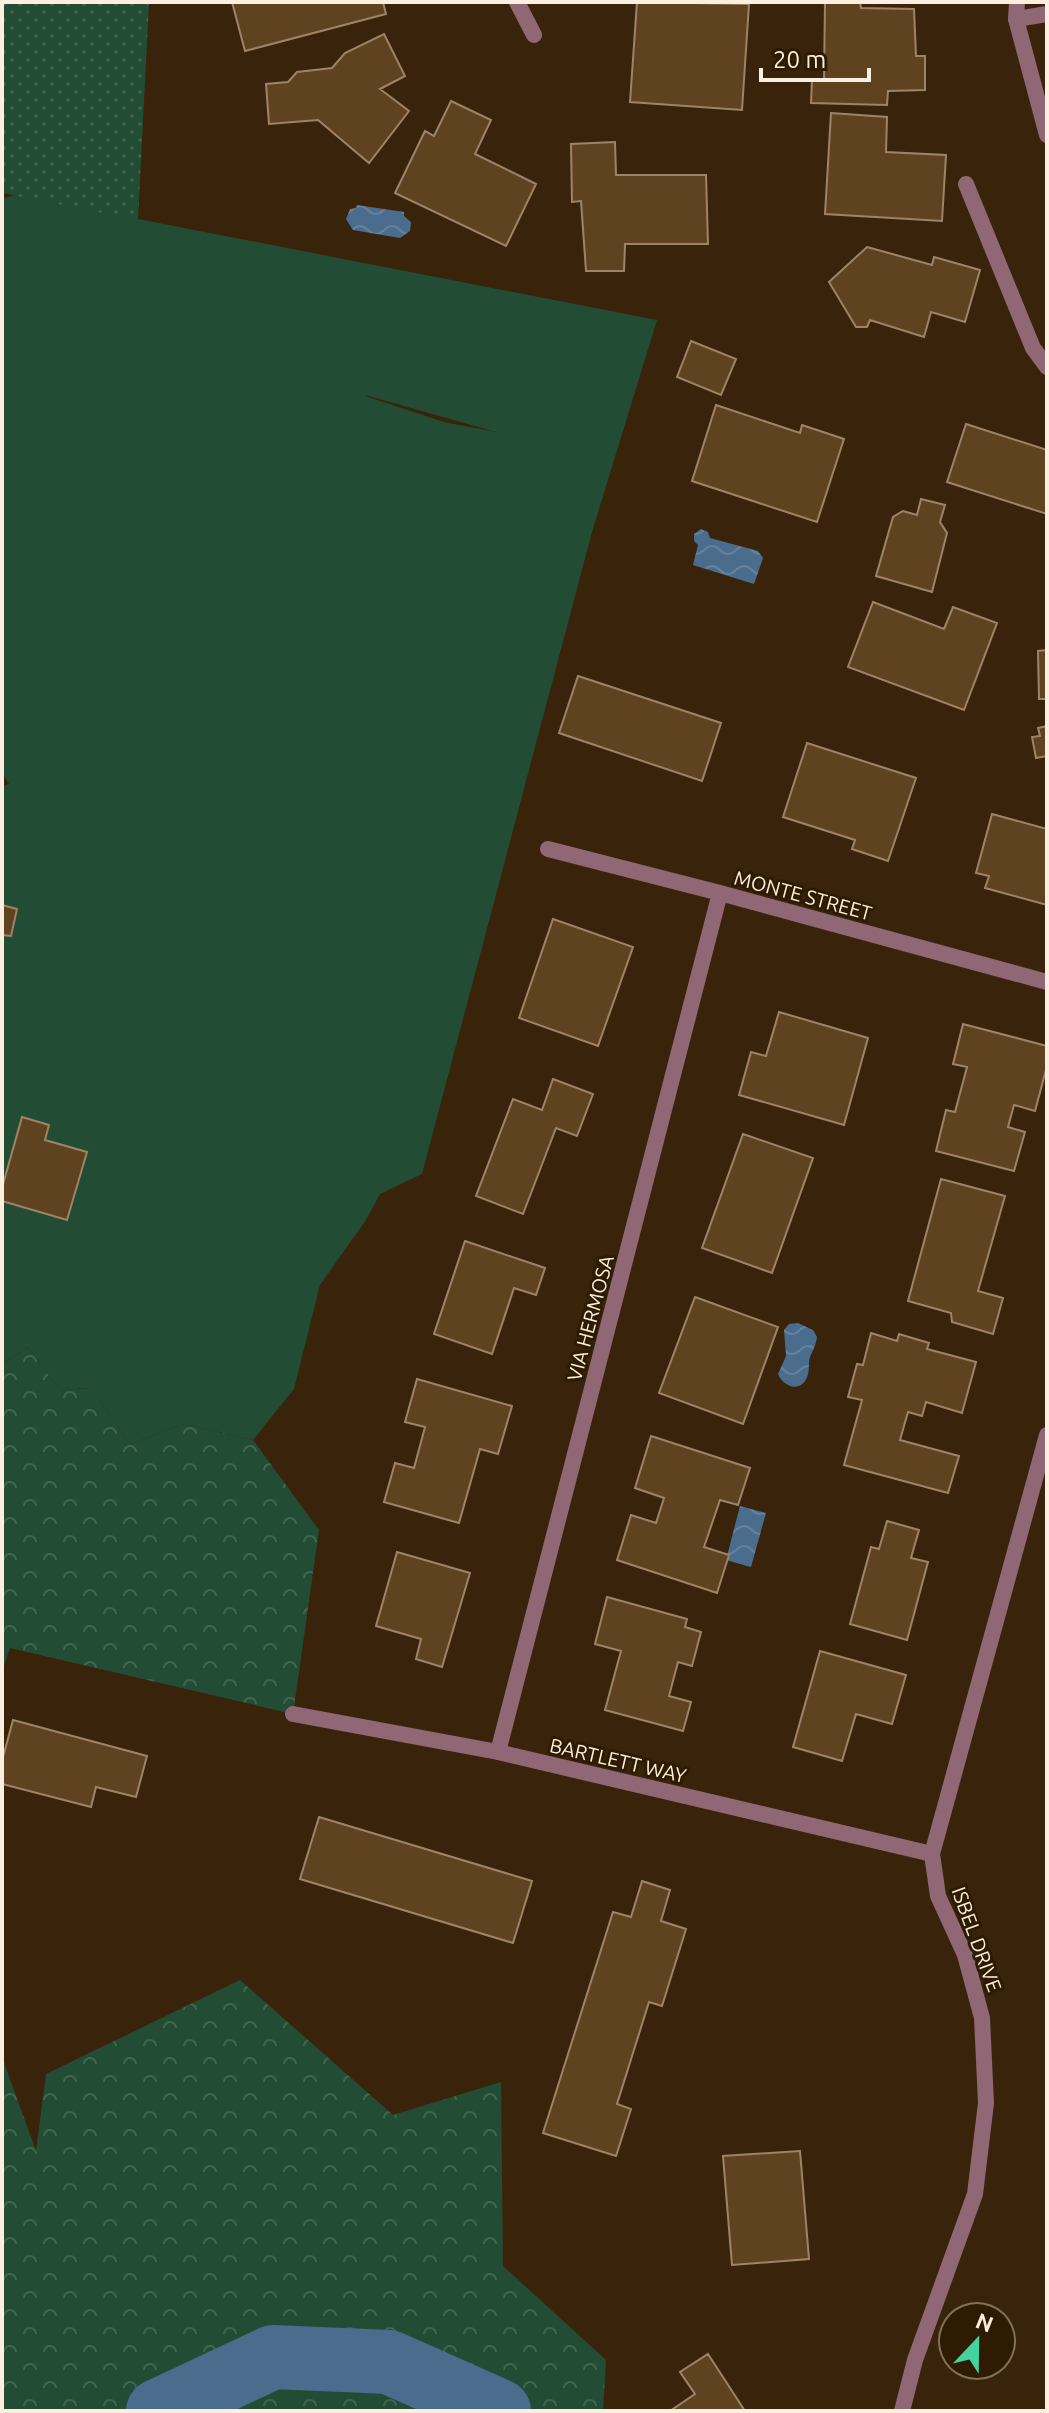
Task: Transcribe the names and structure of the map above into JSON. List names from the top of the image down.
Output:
{
  "streets": {
    "street": [
      "MONTE STREET",
      "VIA HERMOSA",
      "BARTLETT WAY",
      "ISBEL DRIVE"
    ]
  },
  "crossings": [
    ["MONTE STREET", "VIA HERMOSA"],
    ["VIA HERMOSA", "BARTLETT WAY"],
    ["BARTLETT WAY", "ISBEL DRIVE"]
  ],
  "scale_bar": "20 m",
  "north": "top"
}
